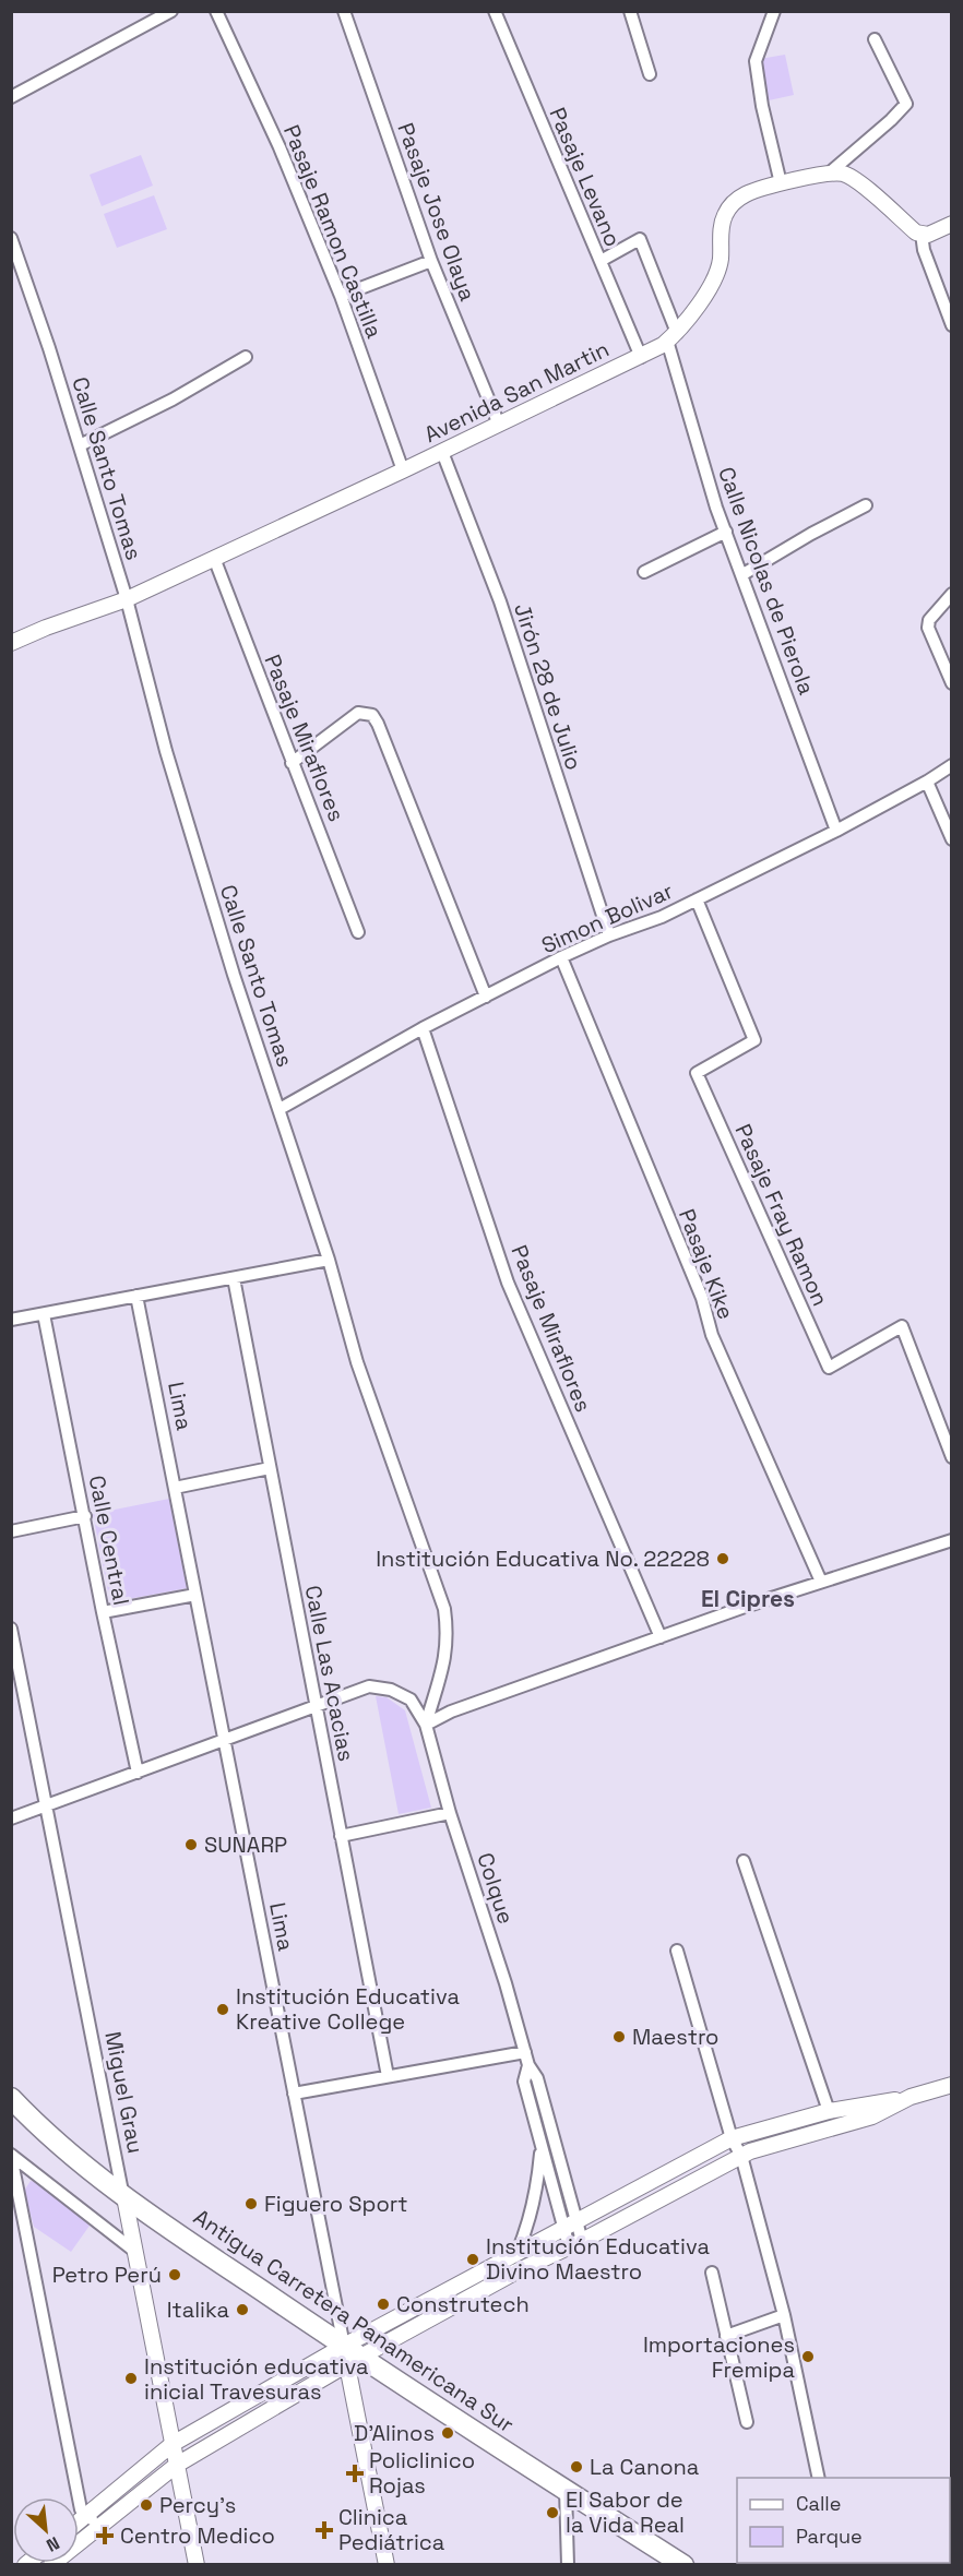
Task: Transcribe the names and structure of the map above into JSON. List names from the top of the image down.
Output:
{
  "streets": {
    "highway": ["Antigua Carretera Panamericana Sur"],
    "street": [
      "Pasaje Levano",
      "Pasaje Jose Olaya",
      "Pasaje Ramon Castilla",
      "Avenida San Martin",
      "Calle Santo Tomas",
      "Calle Nicolas de Pierola",
      "Jirón 28 de Julio",
      "Pasaje Miraflores",
      "Simon Bolivar",
      "Pasaje Fray Ramon",
      "Pasaje Kike",
      "Lima",
      "Calle Central",
      "Calle Las Acacias",
      "Colque",
      "Miguel Grau"
    ]
  },
  "crossings": [
    ["Pasaje Levano", "Avenida San Martin"],
    ["Pasaje Levano", "Calle Nicolas de Pierola"],
    ["Pasaje Jose Olaya", "Avenida San Martin"],
    ["Pasaje Ramon Castilla", "Avenida San Martin"],
    ["Avenida San Martin", "Calle Santo Tomas"],
    ["Avenida San Martin", "Calle Nicolas de Pierola"],
    ["Avenida San Martin", "Jirón 28 de Julio"],
    ["Avenida San Martin", "Pasaje Miraflores"],
    ["Calle Santo Tomas", "Simon Bolivar"],
    ["Calle Santo Tomas", "Colque"],
    ["Calle Nicolas de Pierola", "Simon Bolivar"],
    ["Jirón 28 de Julio", "Simon Bolivar"],
    ["Pasaje Miraflores", "Simon Bolivar"],
    ["Simon Bolivar", "Pasaje Fray Ramon"],
    ["Simon Bolivar", "Pasaje Kike"],
    ["Lima", "Antigua Carretera Panamericana Sur"],
    ["Miguel Grau", "Antigua Carretera Panamericana Sur"]
  ],
  "districts": ["El Cipres"],
  "places": {
    "other": [
      "Institución Educativa No. 22228",
      "SUNARP",
      "Institución Educativa Kreative College",
      "Maestro",
      "Figuero Sport",
      "Institución Educativa Divino Maestro",
      "Petro Perú",
      "Construtech",
      "Italika",
      "Importaciones Fremipa",
      "Institución educativa inicial Travesuras",
      "D'Alinos",
      "La Canona",
      "Percy's",
      "El Sabor de la Vida Real"
    ],
    "health": ["Policlinico Rojas", "Clinica Pediátrica", "Centro Medico"]
  },
  "legend": ["Calle", "Parque"],
  "north": "bottom right"
}
